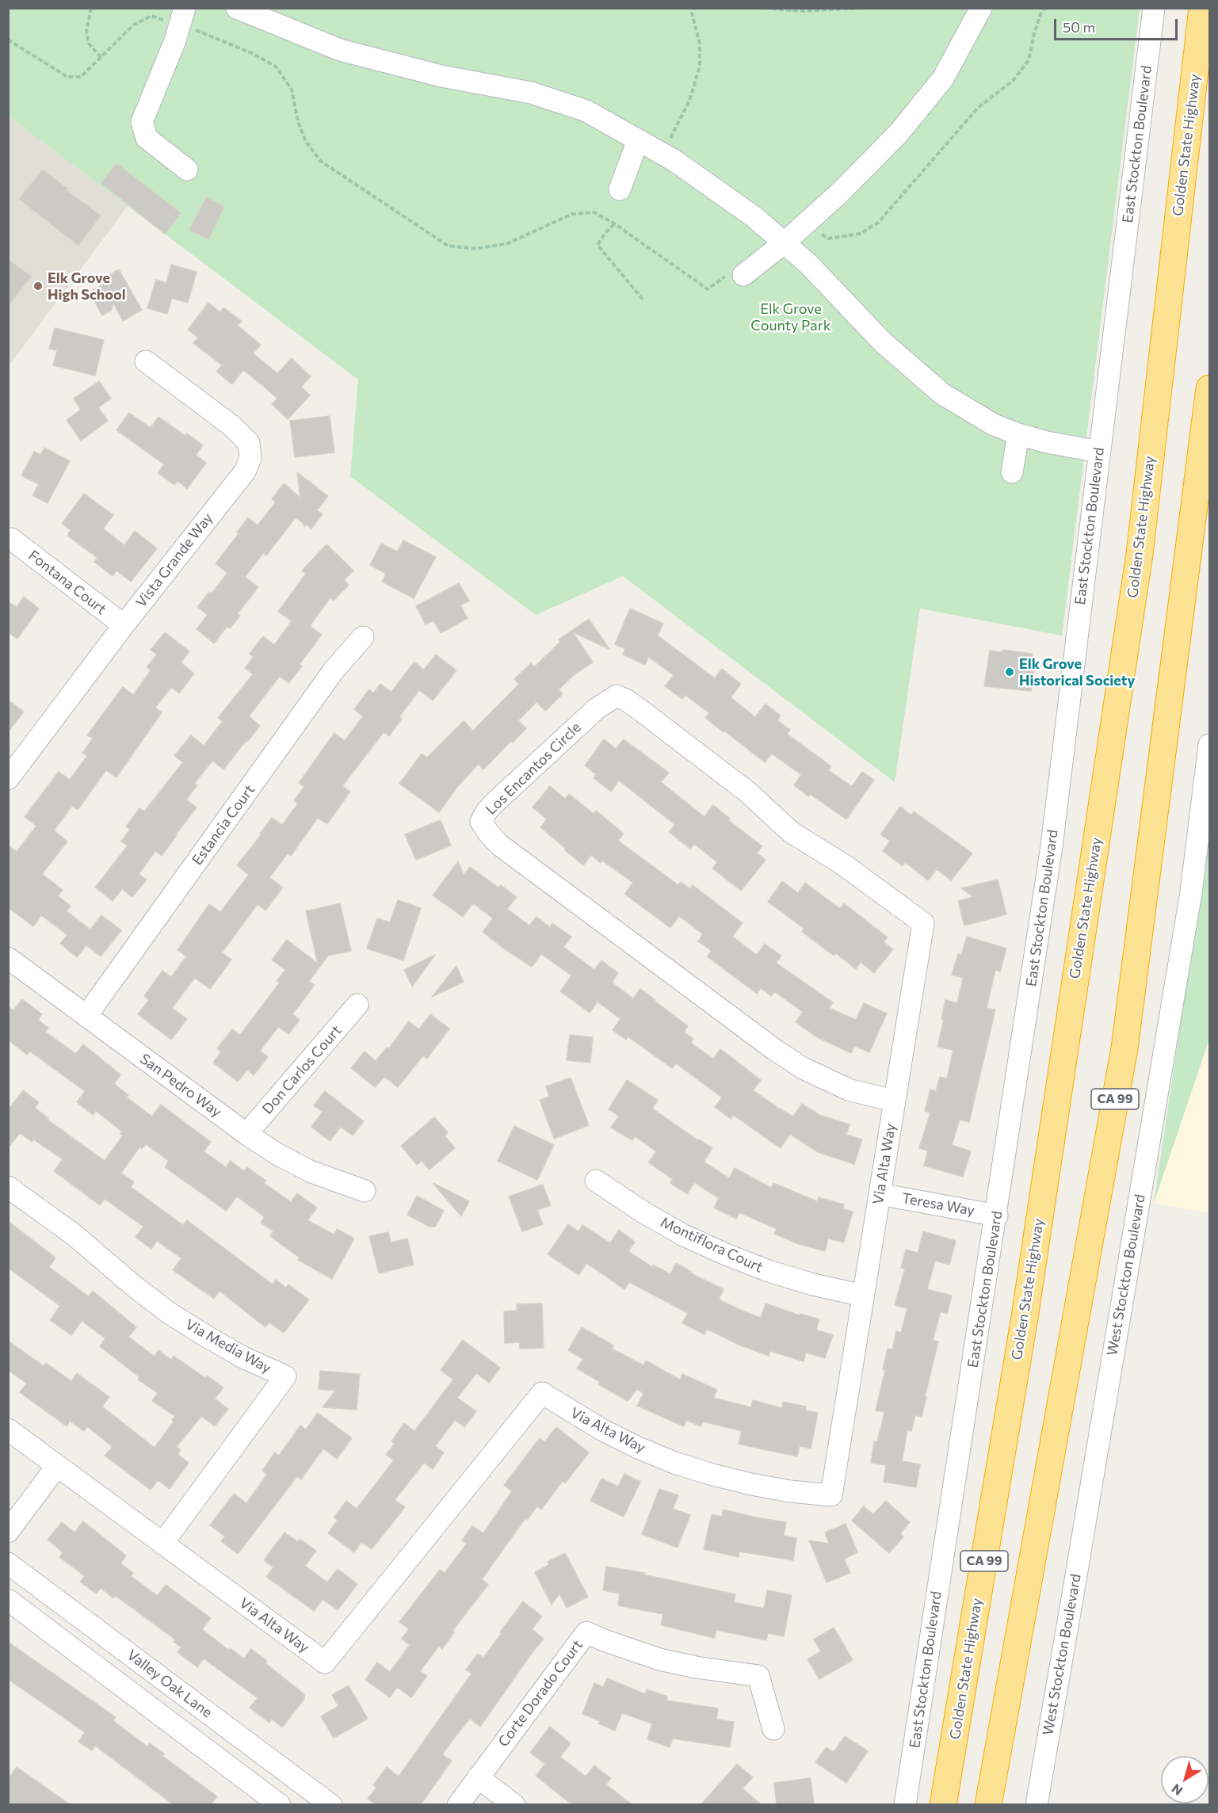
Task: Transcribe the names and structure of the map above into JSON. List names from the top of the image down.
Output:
{
  "streets": {
    "highway": ["Golden State Highway", "CA 99"],
    "street": [
      "East Stockton Boulevard",
      "Vista Grande Way",
      "Fontana Court",
      "Los Encantos Circle",
      "Estancia Court",
      "Don Carlos Court",
      "San Pedro Way",
      "Via Alta Way",
      "Teresa Way",
      "Montiflora Court",
      "West Stockton Boulevard",
      "Via Media Way",
      "Valley Oak Lane",
      "Corte Dorado Court"
    ]
  },
  "crossings": [
    ["East Stockton Boulevard", "Teresa Way"],
    ["Vista Grande Way", "Fontana Court"],
    ["Los Encantos Circle", "Via Alta Way"],
    ["Estancia Court", "San Pedro Way"],
    ["Don Carlos Court", "San Pedro Way"],
    ["Via Alta Way", "Teresa Way"],
    ["Via Alta Way", "Montiflora Court"],
    ["Via Alta Way", "Via Media Way"]
  ],
  "parks": ["Elk Grove County Park"],
  "places": ["Elk Grove High School", "Elk Grove Historical Society"],
  "scale_bar": "50 m",
  "north": "bottom left"
}
